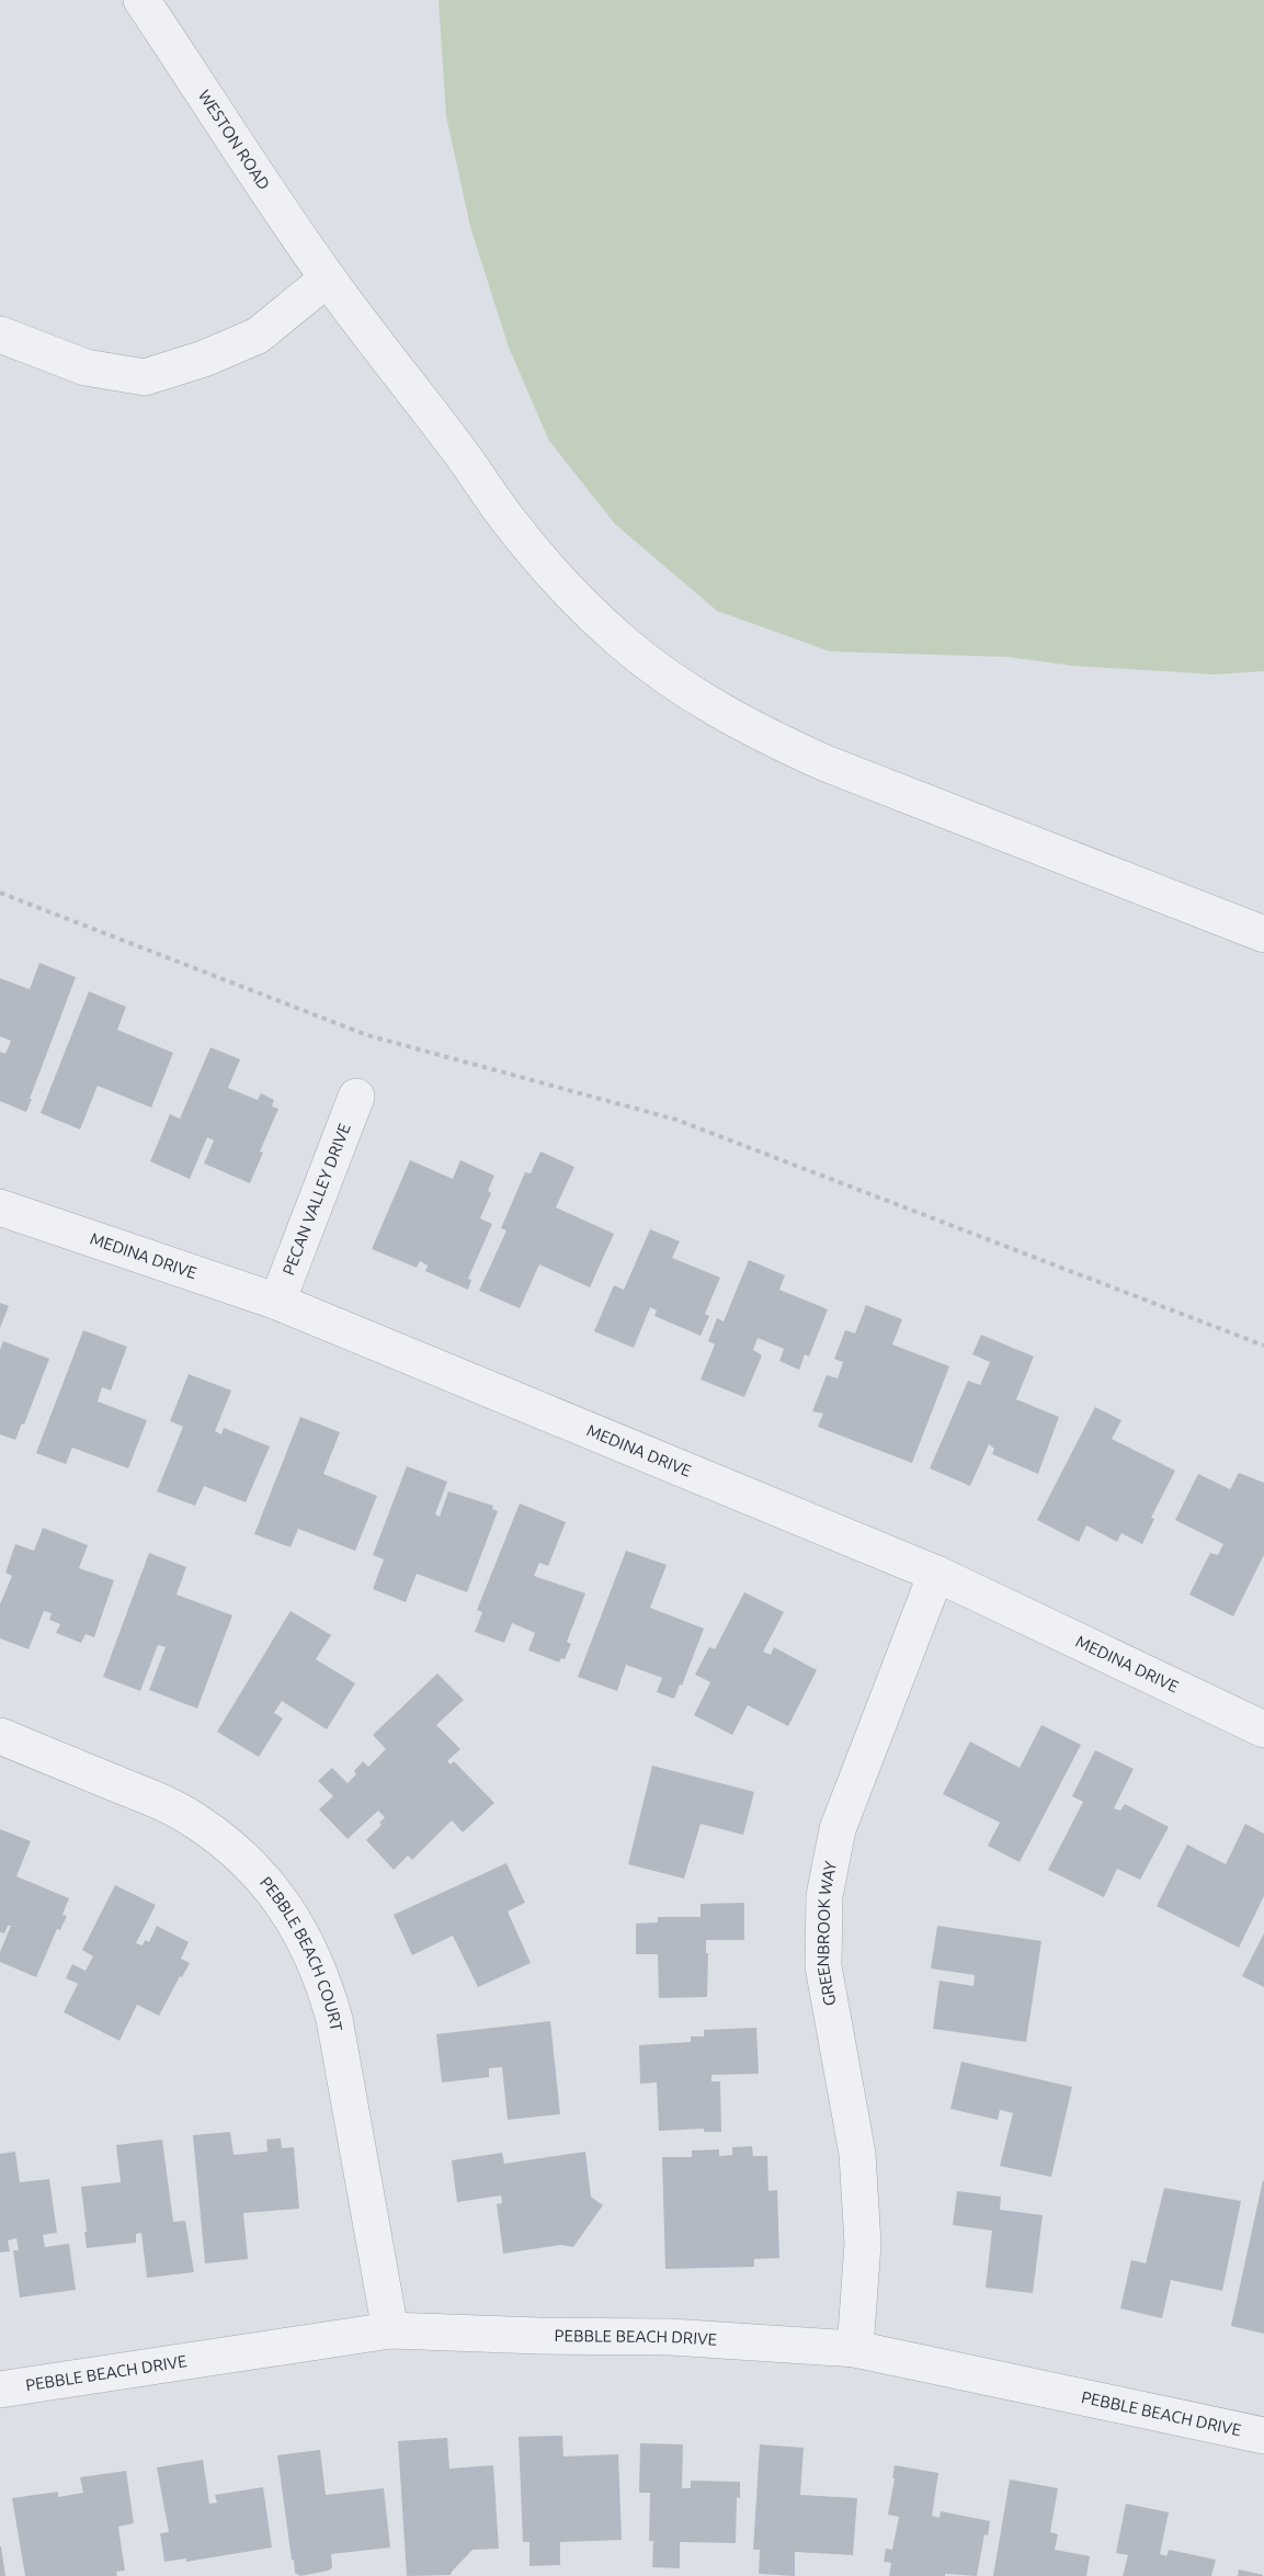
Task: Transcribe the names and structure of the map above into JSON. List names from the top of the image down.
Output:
{
  "streets": {
    "street": [
      "WESTON ROAD",
      "PECAN VALLEY DRIVE",
      "MEDINA DRIVE",
      "GREENBROOK WAY",
      "PEBBLE BEACH COURT",
      "PEBBLE BEACH DRIVE"
    ]
  },
  "crossings": [
    ["PECAN VALLEY DRIVE", "MEDINA DRIVE"],
    ["MEDINA DRIVE", "GREENBROOK WAY"],
    ["GREENBROOK WAY", "PEBBLE BEACH DRIVE"],
    ["PEBBLE BEACH COURT", "PEBBLE BEACH DRIVE"]
  ]
}
